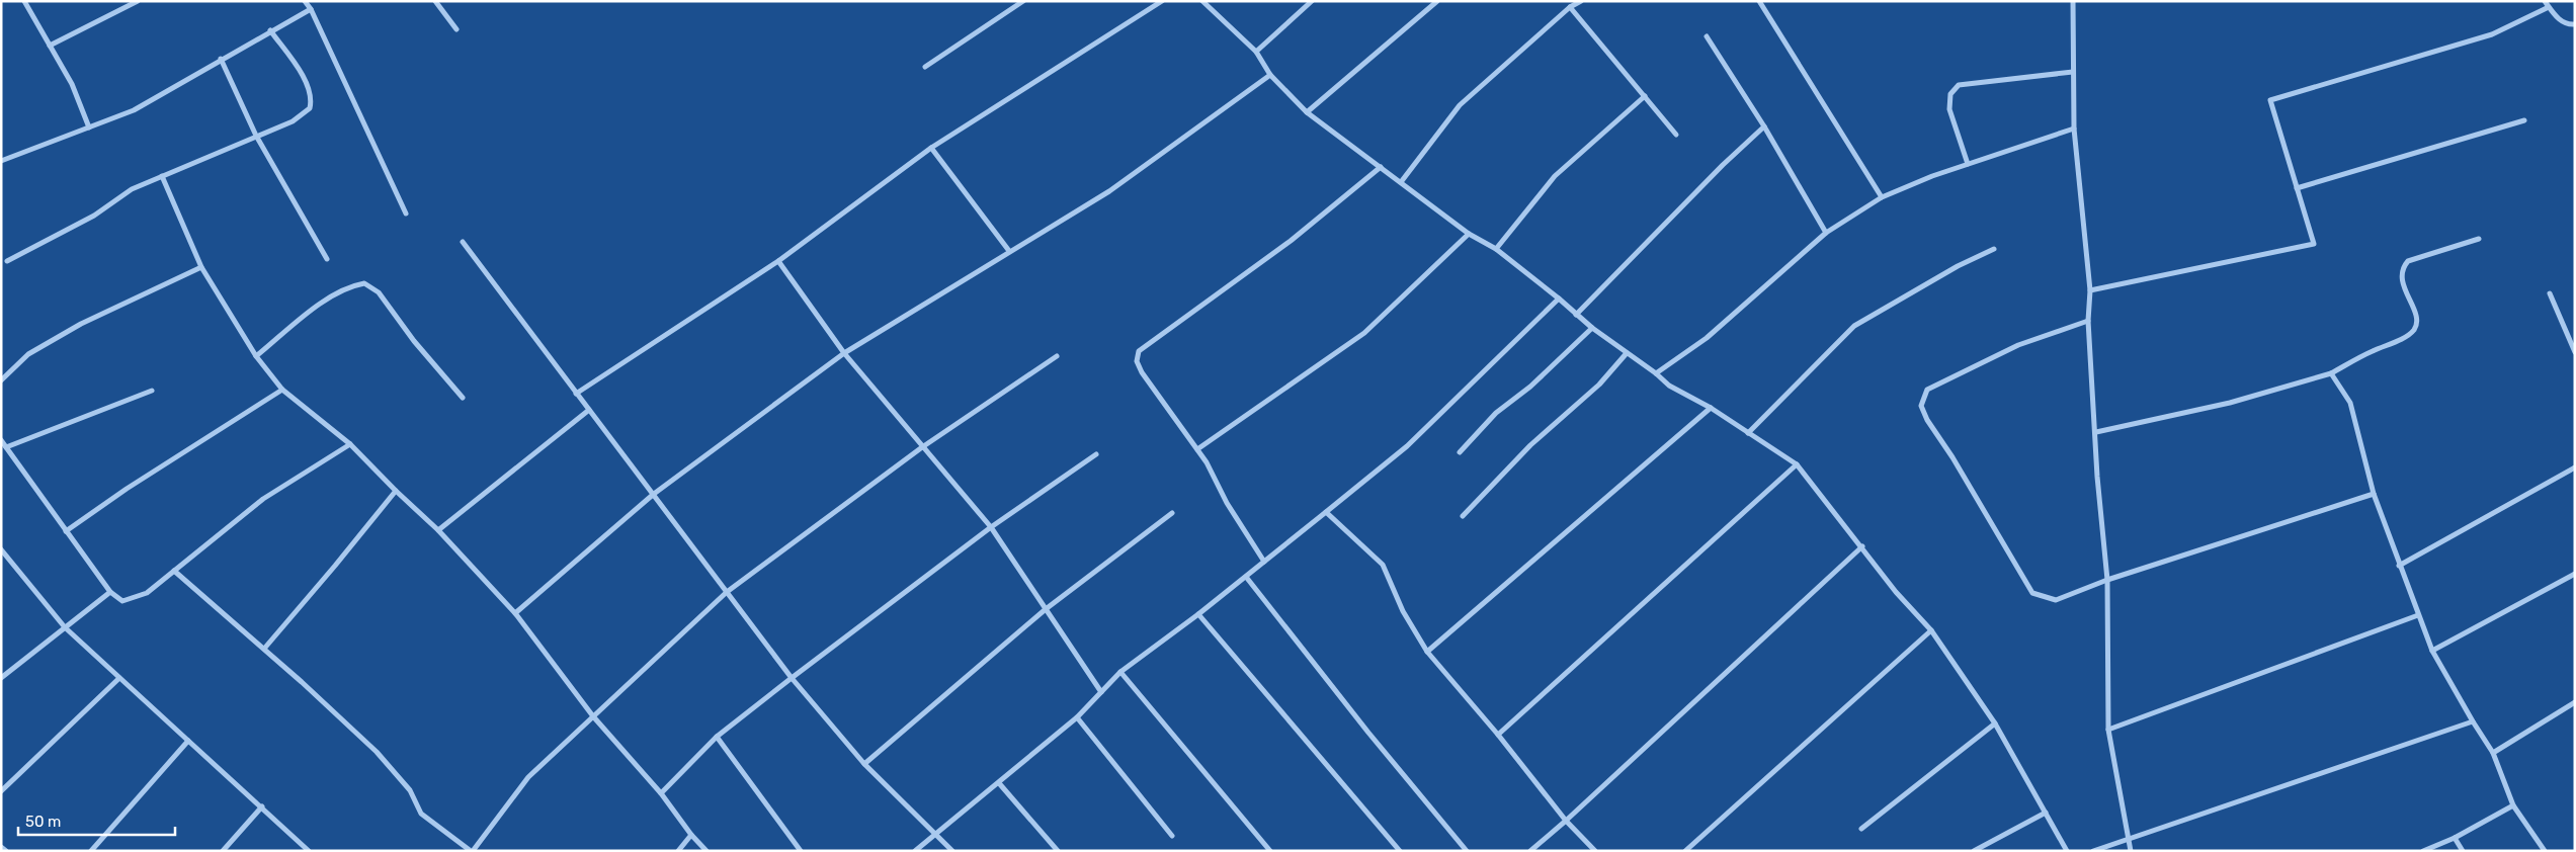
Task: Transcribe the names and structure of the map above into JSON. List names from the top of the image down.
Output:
{
  "scale_bar": "50 m"
}
